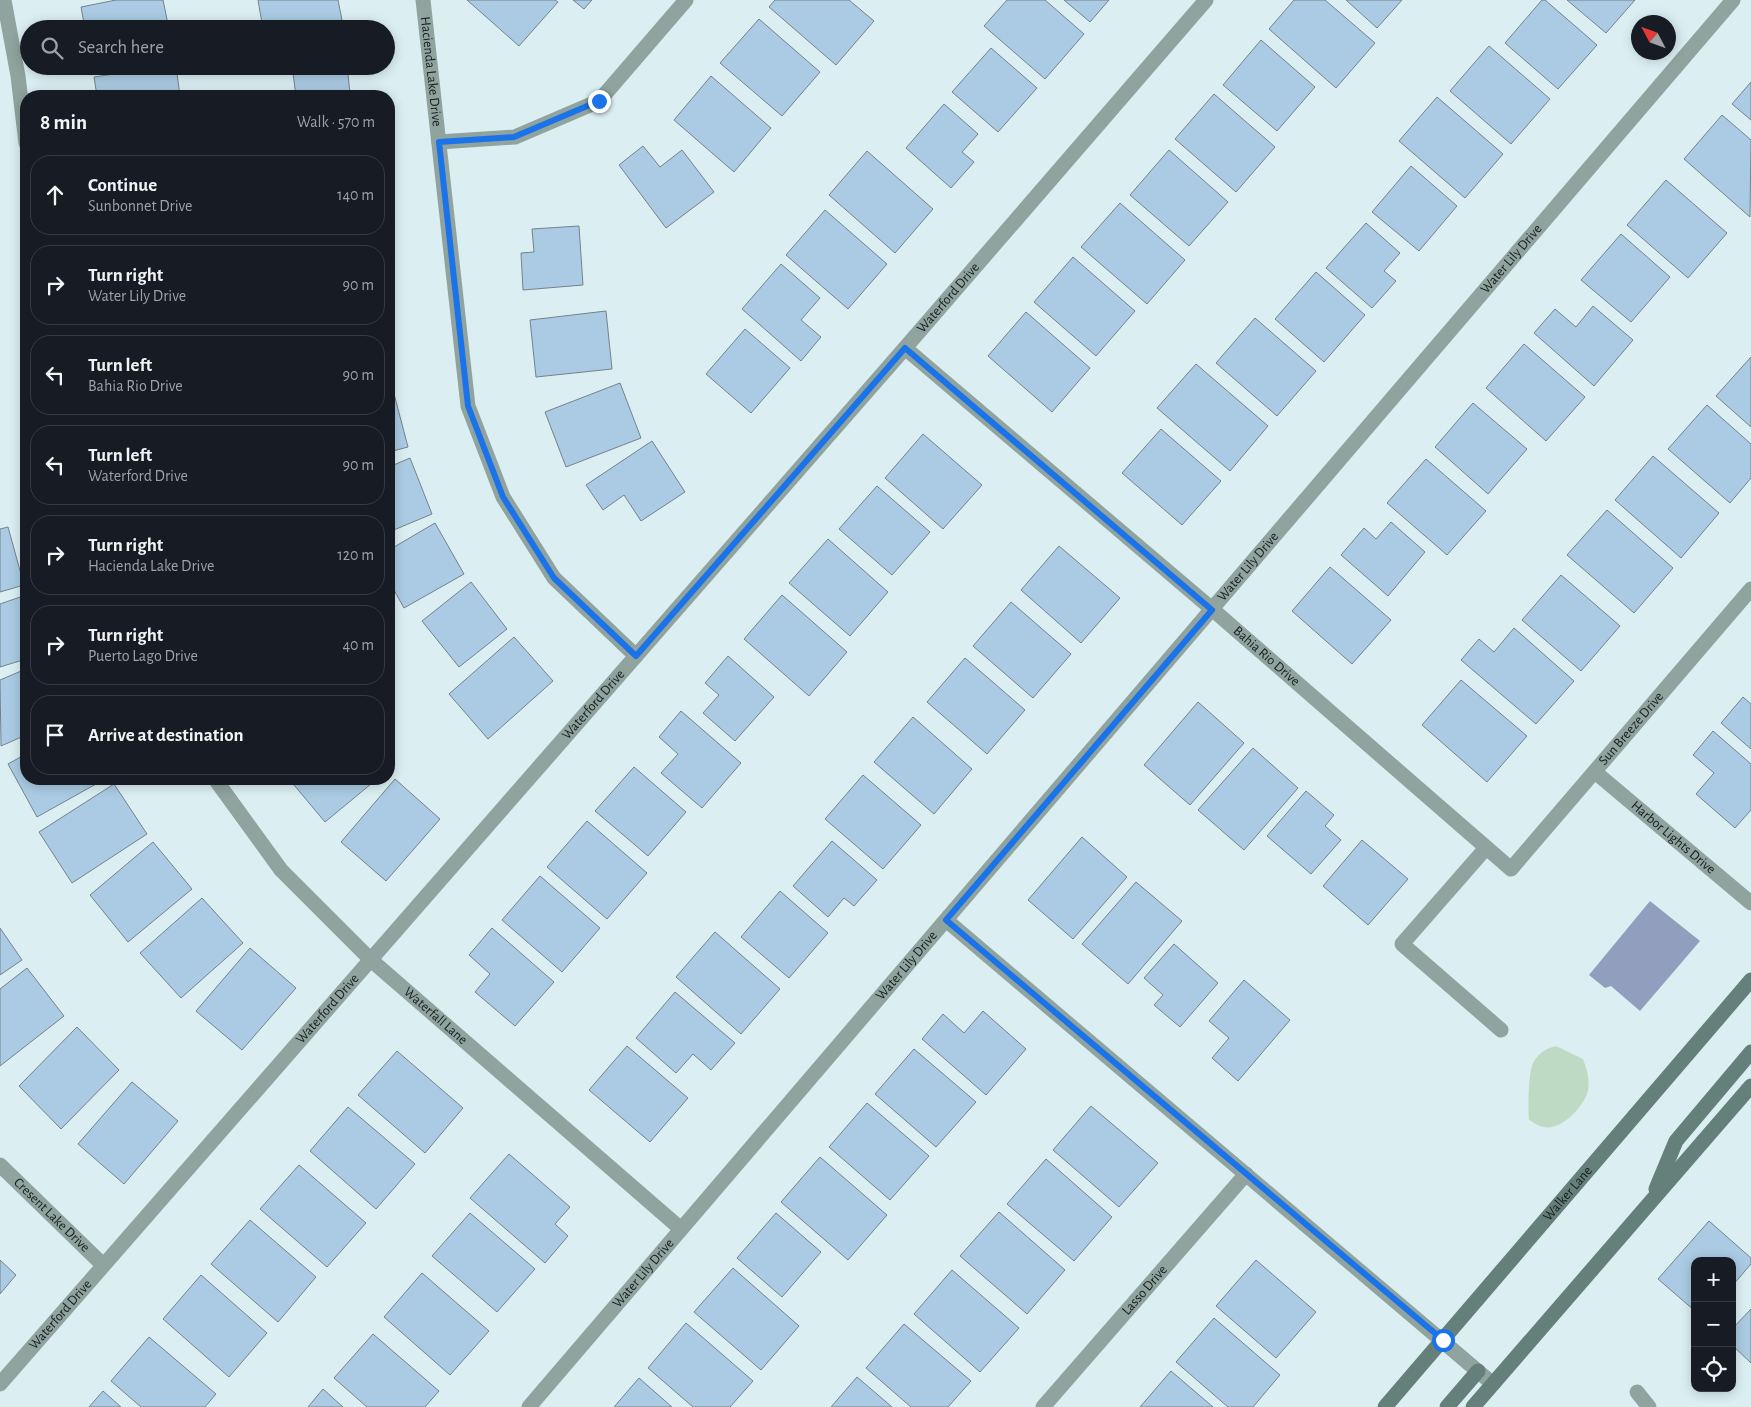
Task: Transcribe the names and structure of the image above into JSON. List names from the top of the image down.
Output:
{
  "streets": {
    "street": [
      "Hacienda Lake Drive",
      "Water Lily Drive",
      "Waterford Drive",
      "Bahia Rio Drive",
      "Sun Breeze Drive",
      "Harbor Lights Drive",
      "Waterfall Lane",
      "Walker Lane",
      "Cresent Lake Drive",
      "Lasso Drive"
    ]
  },
  "crossings": [
    ["Hacienda Lake Drive", "Waterford Drive"],
    ["Water Lily Drive", "Bahia Rio Drive"],
    ["Water Lily Drive", "Waterfall Lane"],
    ["Waterford Drive", "Bahia Rio Drive"],
    ["Waterford Drive", "Waterfall Lane"],
    ["Waterford Drive", "Cresent Lake Drive"],
    ["Bahia Rio Drive", "Sun Breeze Drive"],
    ["Sun Breeze Drive", "Harbor Lights Drive"]
  ],
  "north": "top left",
  "page": {
    "search": "Search here",
    "heading": ["8 min", "Walk · 570 m"],
    "list": [
      ["Continue", "Sunbonnet Drive", "140 m"],
      ["Turn right", "Water Lily Drive", "90 m"],
      ["Turn left", "Bahia Rio Drive", "90 m"],
      ["Turn left", "Waterford Drive", "90 m"],
      ["Turn right", "Hacienda Lake Drive", "120 m"],
      ["Turn right", "Puerto Lago Drive", "40 m"],
      "Arrive at destination"
    ],
    "map_buttons": ["+", "−"]
  }
}
